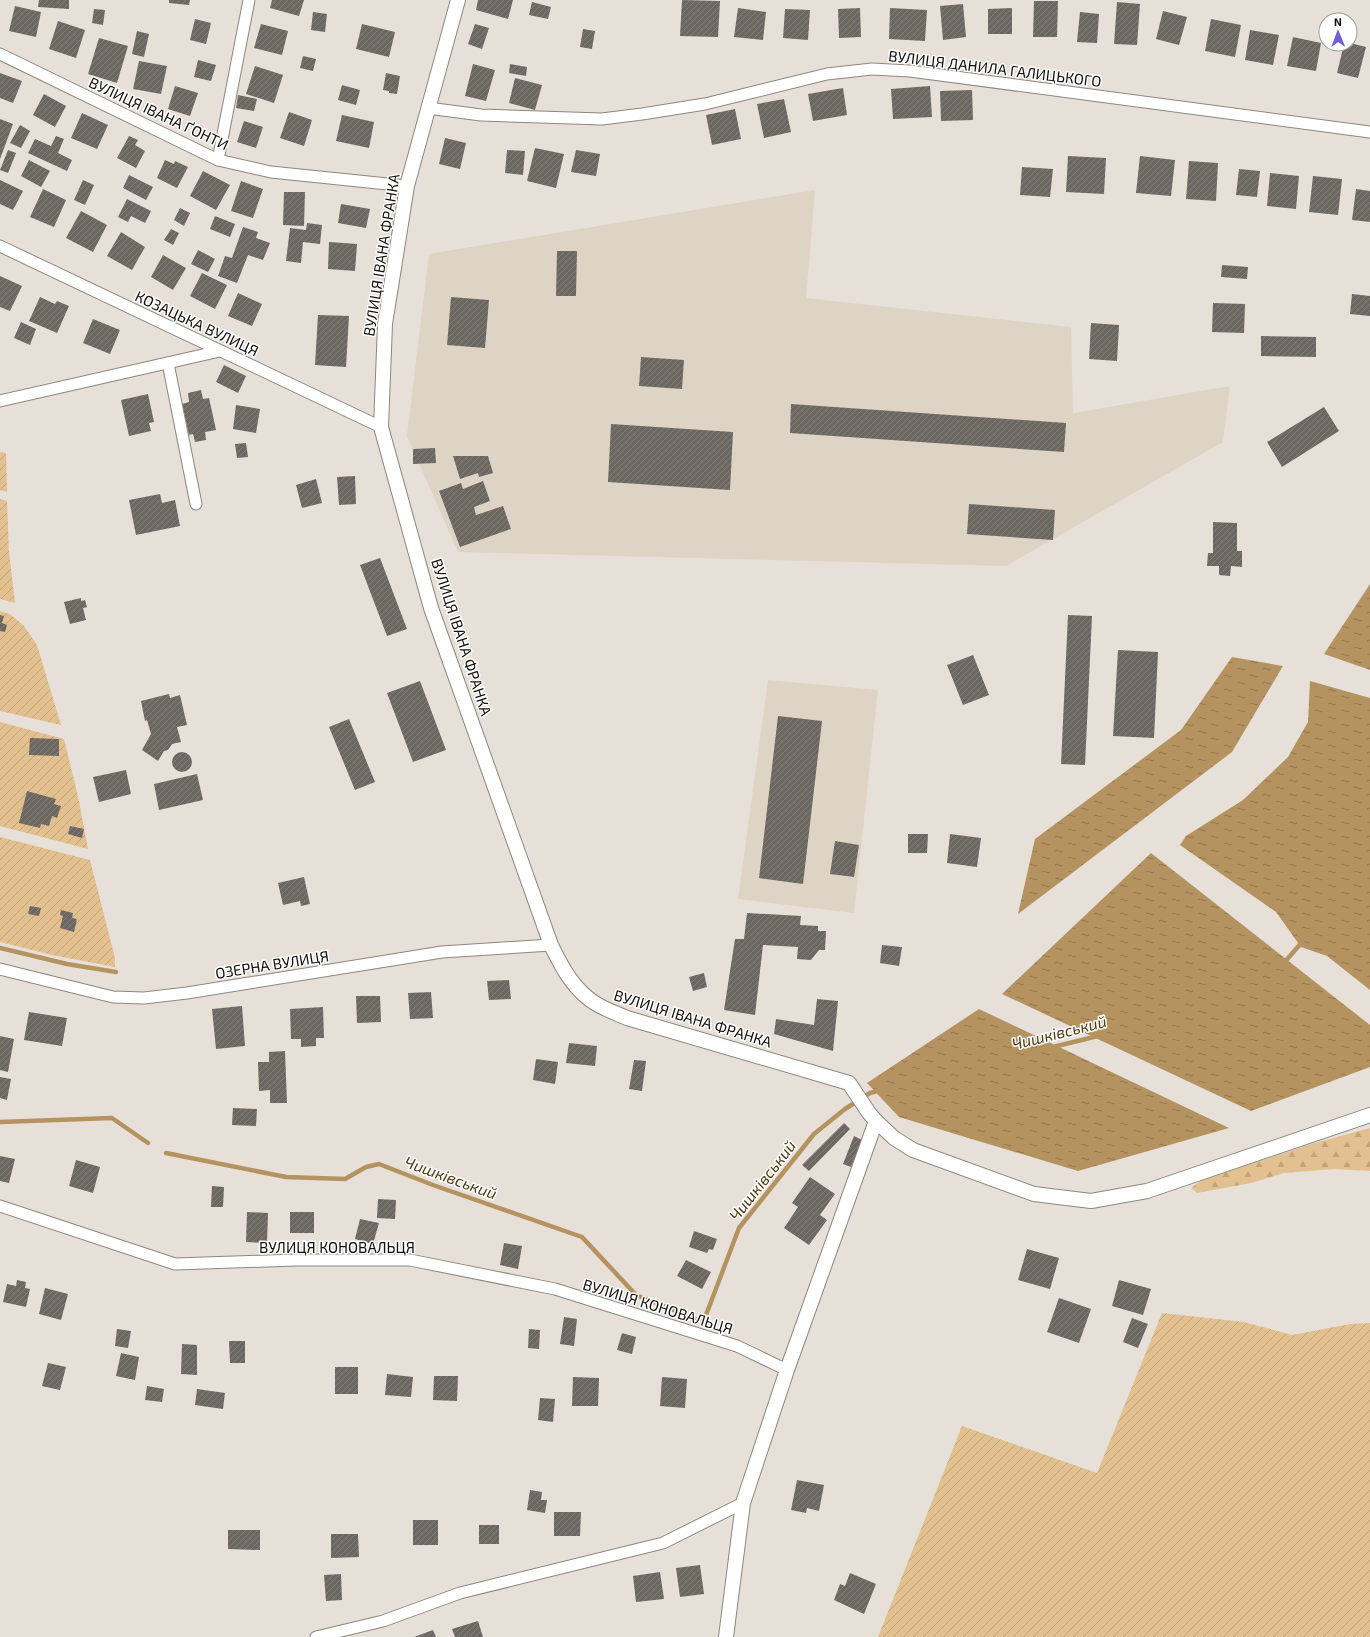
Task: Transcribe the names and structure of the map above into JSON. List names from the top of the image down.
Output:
{
  "streets": {
    "street": [
      "ВУЛИЦЯ ДАНИЛА ГАЛИЦЬКОГО",
      "ВУЛИЦЯ ІВАНА ҐОНТИ",
      "ВУЛИЦЯ ІВАНА ФРАНКА",
      "КОЗАЦЬКА ВУЛИЦЯ",
      "ОЗЕРНА ВУЛИЦЯ",
      "ВУЛИЦЯ КОНОВАЛЬЦЯ"
    ]
  },
  "crossings": [
    ["ВУЛИЦЯ ДАНИЛА ГАЛИЦЬКОГО", "ВУЛИЦЯ ІВАНА ФРАНКА"],
    ["ВУЛИЦЯ ІВАНА ҐОНТИ", "ВУЛИЦЯ ІВАНА ФРАНКА"],
    ["ВУЛИЦЯ ІВАНА ФРАНКА", "КОЗАЦЬКА ВУЛИЦЯ"],
    ["ВУЛИЦЯ ІВАНА ФРАНКА", "ОЗЕРНА ВУЛИЦЯ"]
  ],
  "water": ["Чишківський"],
  "north": "top"
}
